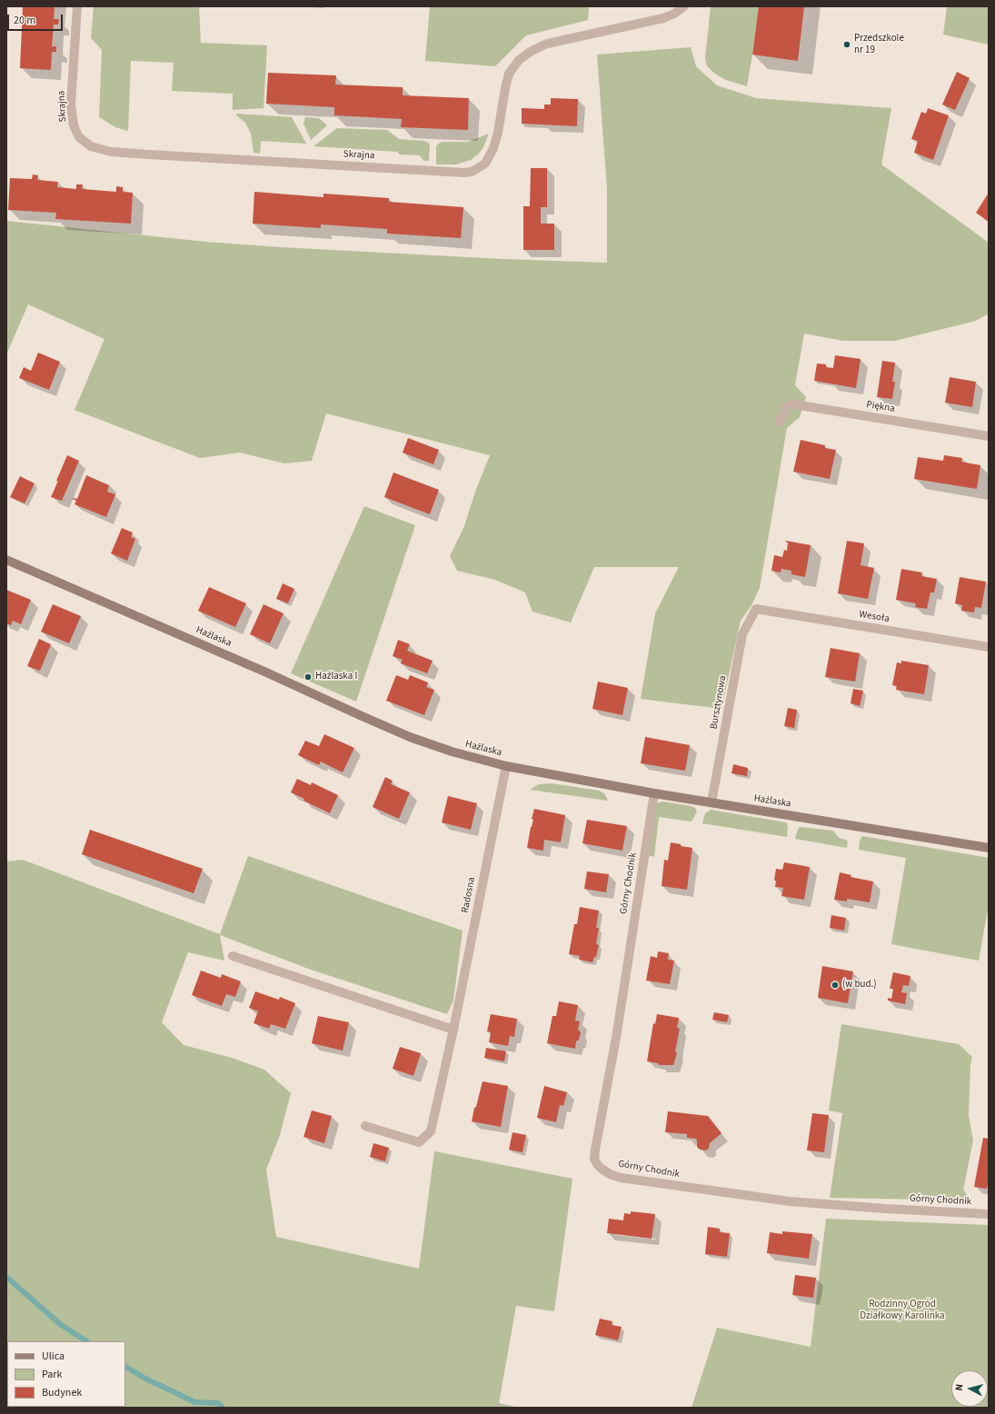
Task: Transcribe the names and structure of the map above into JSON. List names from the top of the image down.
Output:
{
  "streets": {
    "street": [
      "Skrajna",
      "Piękna",
      "Wesoła",
      "Hażlaska",
      "Bursztynowa",
      "Górny Chodnik",
      "Radosna"
    ]
  },
  "crossings": [
    ["Wesoła", "Bursztynowa"],
    ["Hażlaska", "Bursztynowa"],
    ["Hażlaska", "Górny Chodnik"],
    ["Hażlaska", "Radosna"]
  ],
  "parks": ["Rodzinny Ogród Działkowy Karolinka"],
  "places": ["Przedszkole nr 19", "Hażlaska I", "(w bud.)"],
  "legend": ["Ulica", "Park", "Budynek"],
  "scale_bar": "20 m",
  "north": "left"
}
